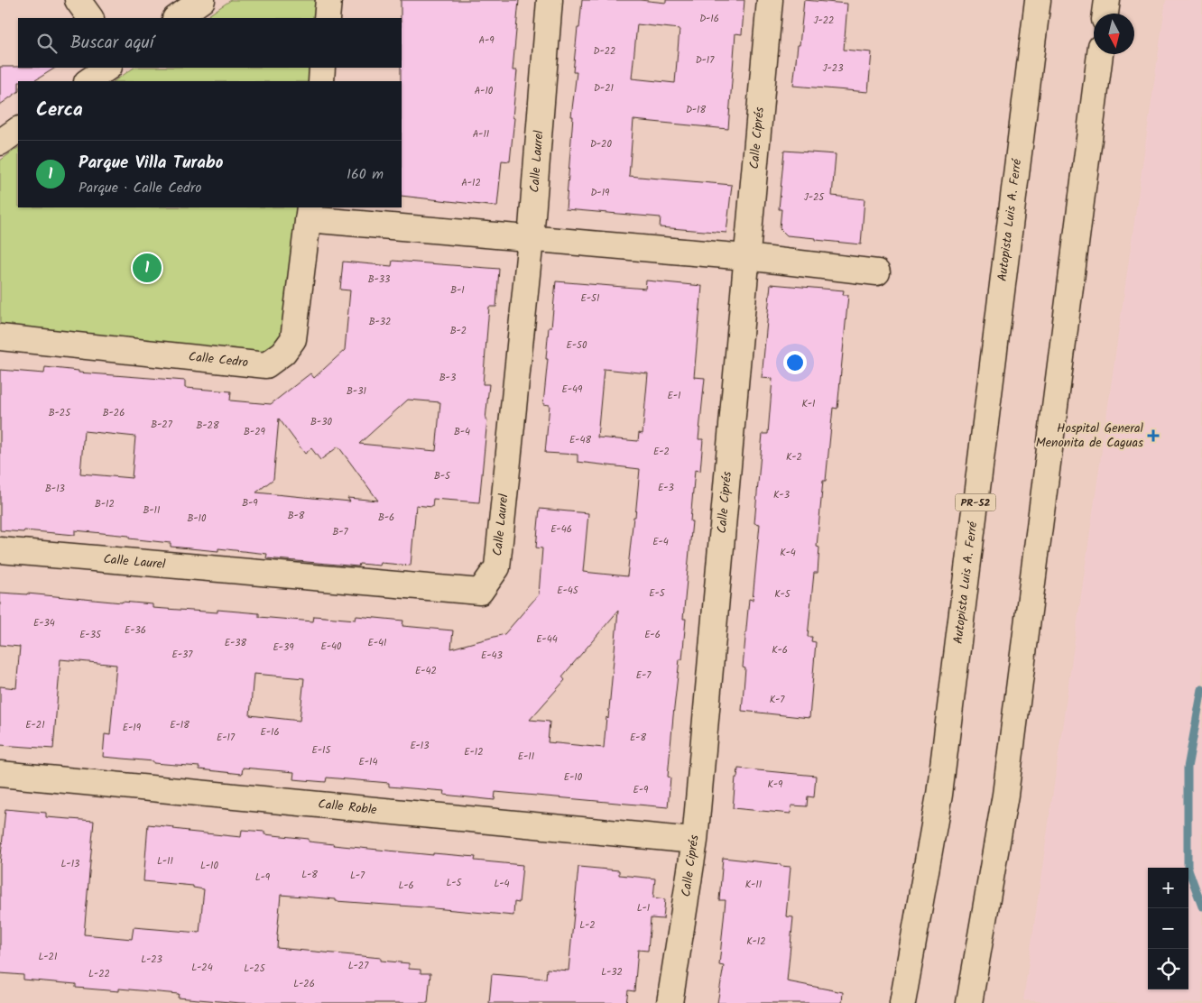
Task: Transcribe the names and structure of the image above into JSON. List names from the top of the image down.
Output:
{
  "streets": {
    "main road": [
      "Calle Ciprés",
      "Calle Laurel",
      "Autopista Luis A. Ferré",
      "Calle Cedro",
      "PR-52",
      "Calle Roble"
    ]
  },
  "crossings": [
    ["Calle Ciprés", "Calle Roble"]
  ],
  "places": {
    "health": ["Hospital General Menonita de Caguas"]
  },
  "house_numbers": [
    "D-16",
    "J-22",
    "A-9",
    "D-22",
    "D-17",
    "J-23",
    "D-21",
    "A-10",
    "D-18",
    "A-11",
    "D-20",
    "A-12",
    "D-19",
    "J-25",
    "B-33",
    "B-1",
    "E-51",
    "B-32",
    "B-2",
    "E-50",
    "B-3",
    "E-49",
    "B-31",
    "E-1",
    "K-1",
    "B-25",
    "B-26",
    "B-30",
    "B-27",
    "B-28",
    "B-29",
    "B-4",
    "E-48",
    "E-2",
    "K-2",
    "B-5",
    "E-3",
    "B-13",
    "K-3",
    "B-9",
    "B-12",
    "B-11",
    "B-8",
    "B-6",
    "B-10",
    "E-46",
    "B-7",
    "E-4",
    "K-4",
    "E-45",
    "E-5",
    "K-5",
    "E-34",
    "E-36",
    "E-35",
    "E-6",
    "E-44",
    "E-38",
    "E-41",
    "E-40",
    "E-39",
    "K-6",
    "E-37",
    "E-43",
    "E-42",
    "E-7",
    "K-7",
    "E-21",
    "E-18",
    "E-19",
    "E-16",
    "E-17",
    "E-8",
    "E-13",
    "E-15",
    "E-12",
    "E-11",
    "E-14",
    "E-10",
    "K-9",
    "E-9",
    "L-11",
    "L-13",
    "L-10",
    "L-8",
    "L-7",
    "L-9",
    "L-5",
    "L-4",
    "K-11",
    "L-6",
    "L-1",
    "L-2",
    "K-12",
    "L-21",
    "L-23",
    "L-27",
    "L-24",
    "L-25",
    "L-32",
    "L-22",
    "L-26"
  ],
  "north": "bottom",
  "page": {
    "search": "Buscar aquí",
    "heading": "Cerca",
    "list": [
      {
        "mark": "1",
        "name": "Parque Villa Turabo",
        "note": "Parque · Calle Cedro",
        "value": "160 m"
      }
    ],
    "pins": "1",
    "map_buttons": ["+", "−"]
  }
}
